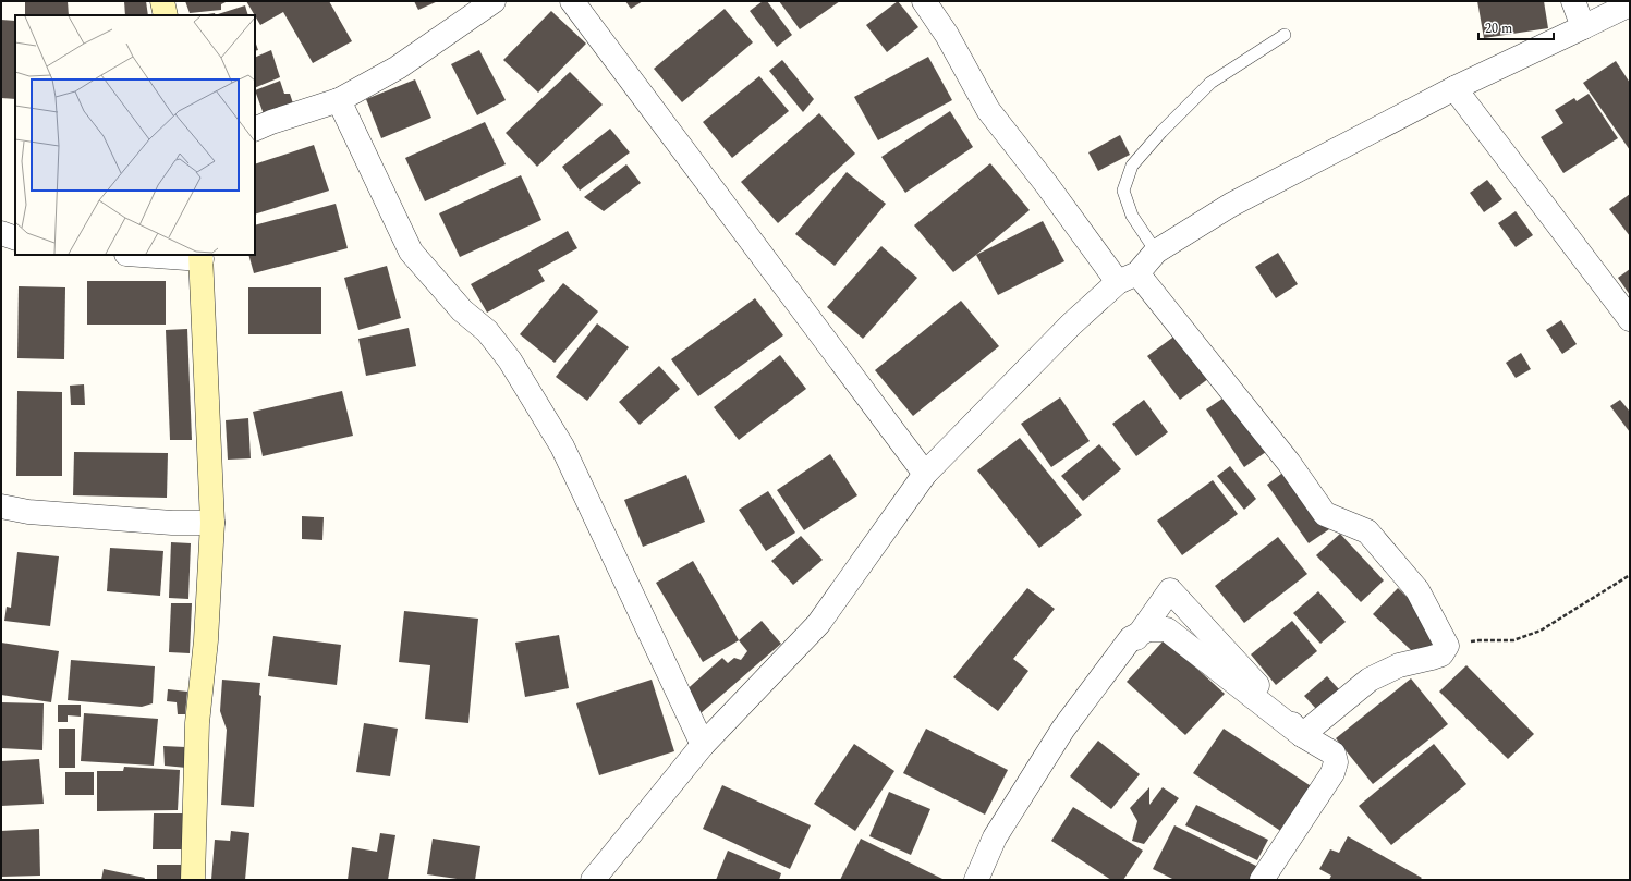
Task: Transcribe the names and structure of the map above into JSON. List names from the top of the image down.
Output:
{
  "scale_bar": "20 m"
}
